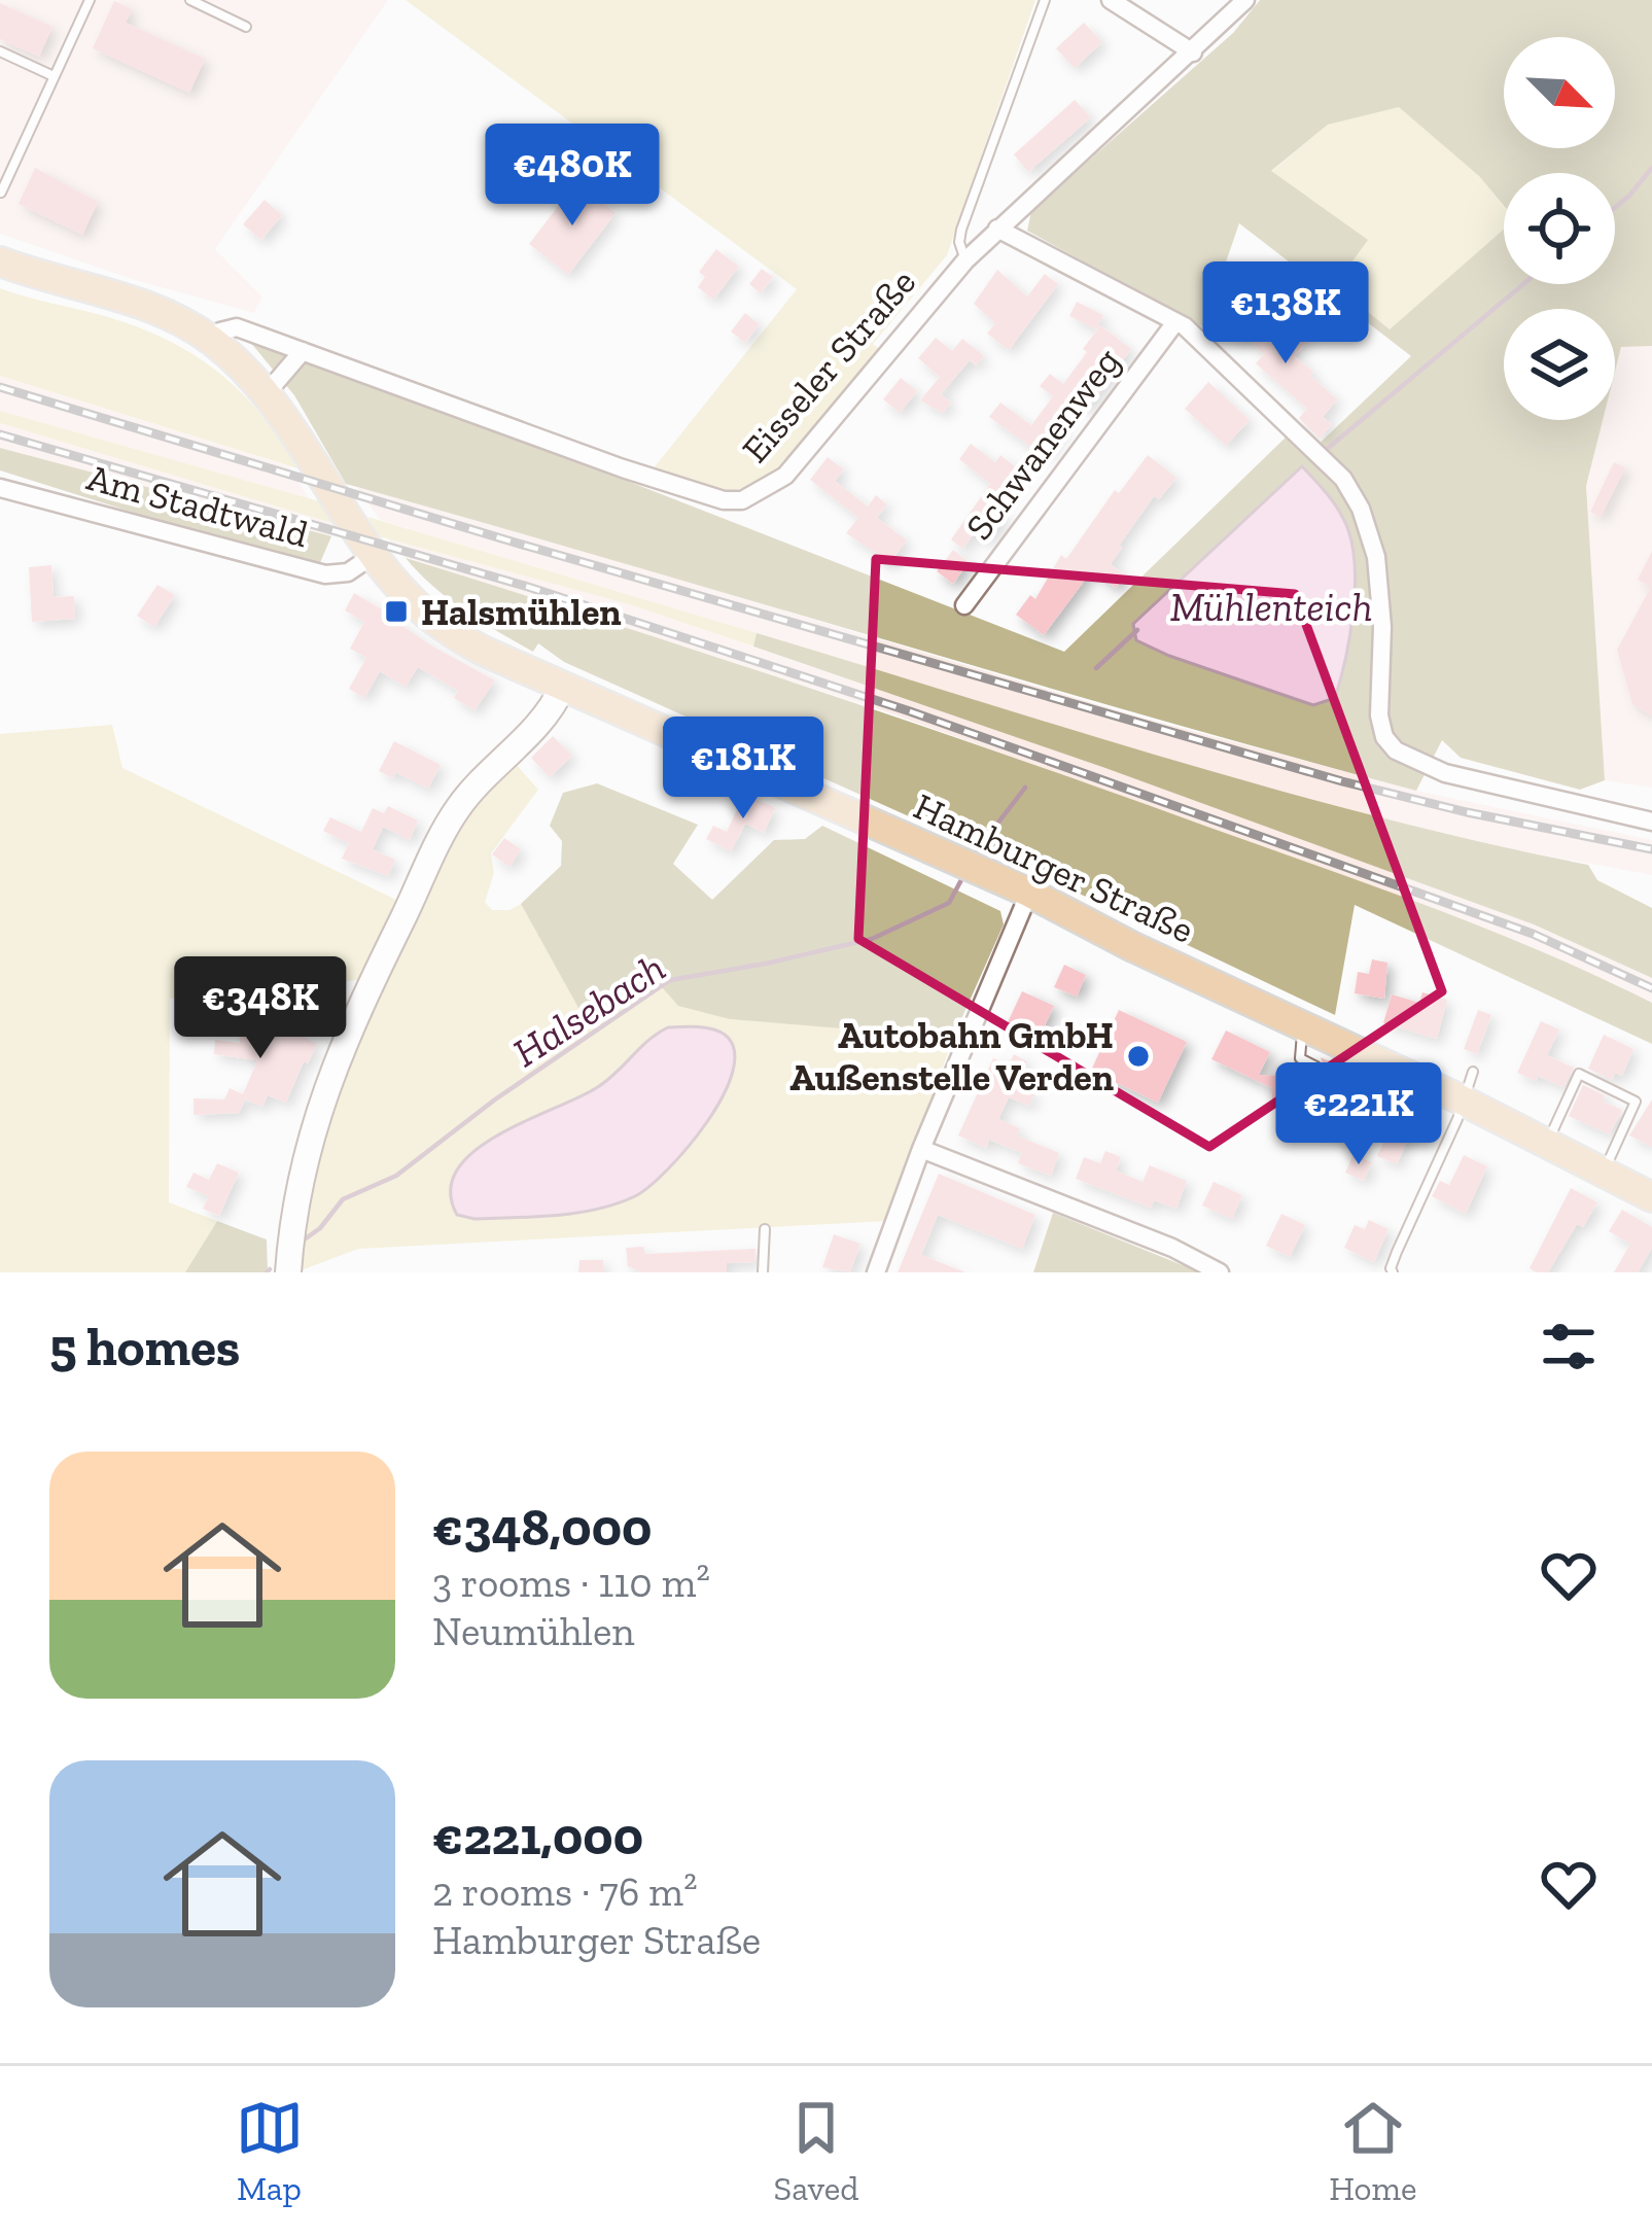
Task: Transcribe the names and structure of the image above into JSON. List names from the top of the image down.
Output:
{
  "streets": {
    "main road": ["Hamburger Straße"],
    "street": ["Eisseler Straße", "Schwanenweg", "Am Stadtwald"]
  },
  "crossings": [
    ["Eisseler Straße", "Hamburger Straße"],
    ["Am Stadtwald", "Hamburger Straße"]
  ],
  "water": ["Mühlenteich", "Halsebach"],
  "places": {
    "transit": ["Halsmühlen"],
    "other": ["Autobahn GmbH Außenstelle Verden"]
  },
  "north": "bottom right",
  "page": {
    "price": [
      "€480K",
      "€138K",
      "€181K",
      "€348K",
      "€221K"
    ],
    "heading": "5 homes",
    "list": [
      {
        "name": "€348,000",
        "note": "3 rooms · 110 m² · Neumühlen"
      },
      {
        "name": "€221,000",
        "note": "2 rooms · 76 m² · Hamburger Straße"
      }
    ],
    "tabs": ["Map", "Saved", "Home"]
  }
}
